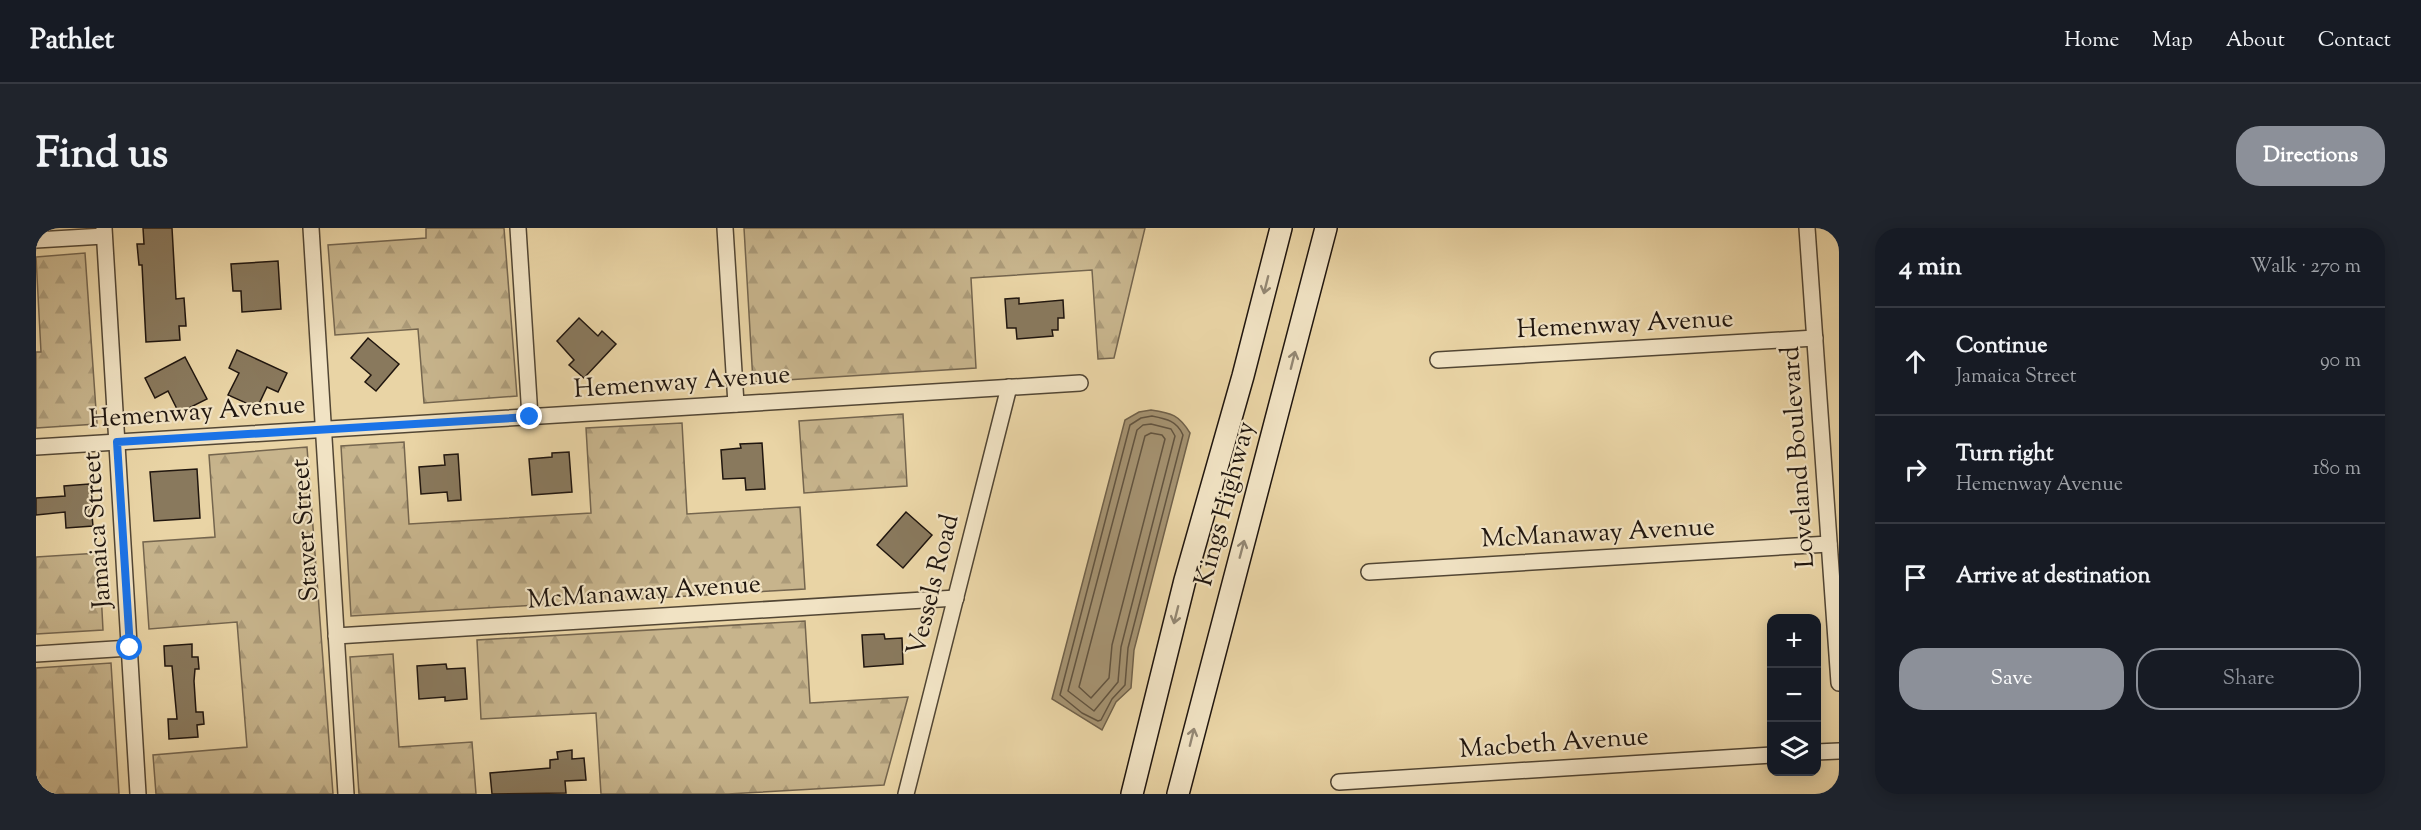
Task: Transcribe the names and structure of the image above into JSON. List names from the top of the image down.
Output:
{
  "streets": {
    "main road": ["Kings Highway"],
    "street": [
      "Hemenway Avenue",
      "Loveland Boulevard",
      "Jamaica Street",
      "Staver Street",
      "McManaway Avenue",
      "Vessels Road",
      "Macbeth Avenue"
    ]
  },
  "crossings": [
    ["Hemenway Avenue", "Loveland Boulevard"],
    ["Hemenway Avenue", "Jamaica Street"],
    ["Hemenway Avenue", "Staver Street"],
    ["Hemenway Avenue", "Vessels Road"],
    ["Loveland Boulevard", "McManaway Avenue"],
    ["Staver Street", "McManaway Avenue"],
    ["McManaway Avenue", "Vessels Road"]
  ],
  "page": {
    "header": "Pathlet",
    "nav": [
      "Home",
      "Map",
      "About",
      "Contact"
    ],
    "title": "Find us",
    "buttons": [
      "Directions",
      ["Save", "Share"]
    ],
    "heading": ["4 min", "Walk · 270 m"],
    "list": [
      ["Continue", "Jamaica Street", "90 m"],
      ["Turn right", "Hemenway Avenue", "180 m"],
      "Arrive at destination"
    ],
    "map_buttons": ["+", "−"]
  }
}
